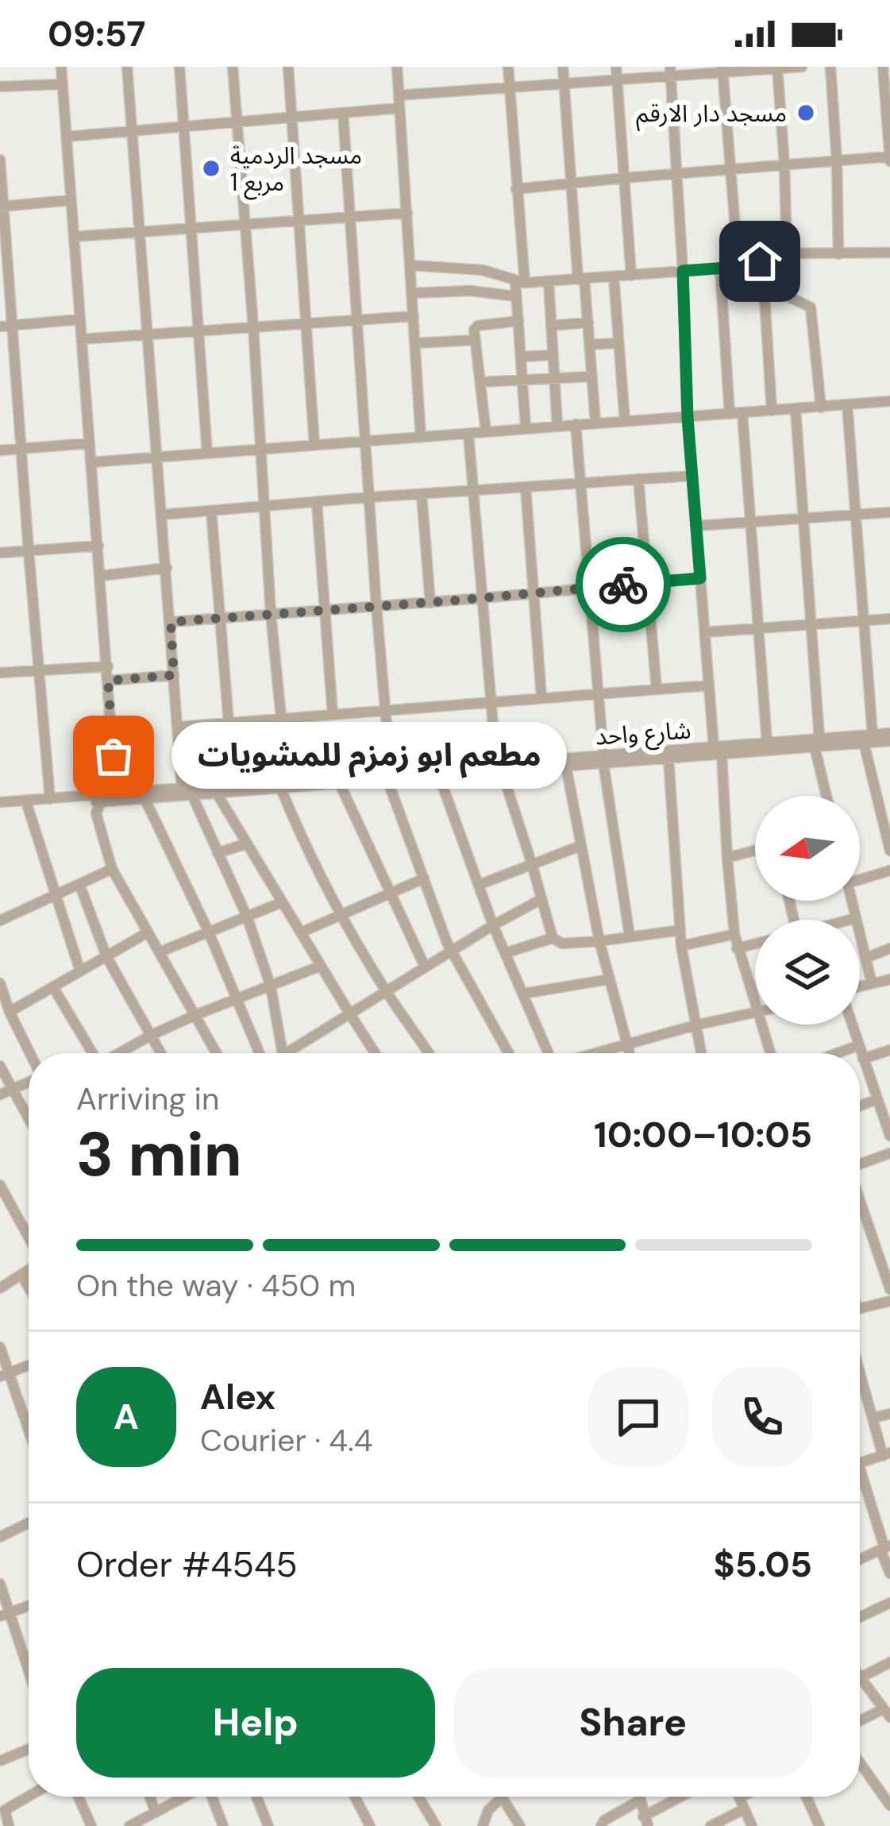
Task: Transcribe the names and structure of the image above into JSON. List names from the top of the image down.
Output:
{
  "streets": {
    "street": ["شارع واحد"]
  },
  "places": ["مسجد دار الارقم", "مسجد الردمية مربع 1", "مطعم ابو زمزم للمشويات"],
  "north": "left",
  "page": {
    "status": "09:57",
    "bubble": "مطعم ابو زمزم للمشويات",
    "heading": ["3 min", "Arriving in", "10:00–10:05"],
    "panel": [
      "Alex",
      "Courier · 4.4",
      "Order #4545",
      "$5.05"
    ],
    "bar": "On the way · 450 m",
    "round": "A",
    "buttons": ["Help", "Share"]
  }
}
